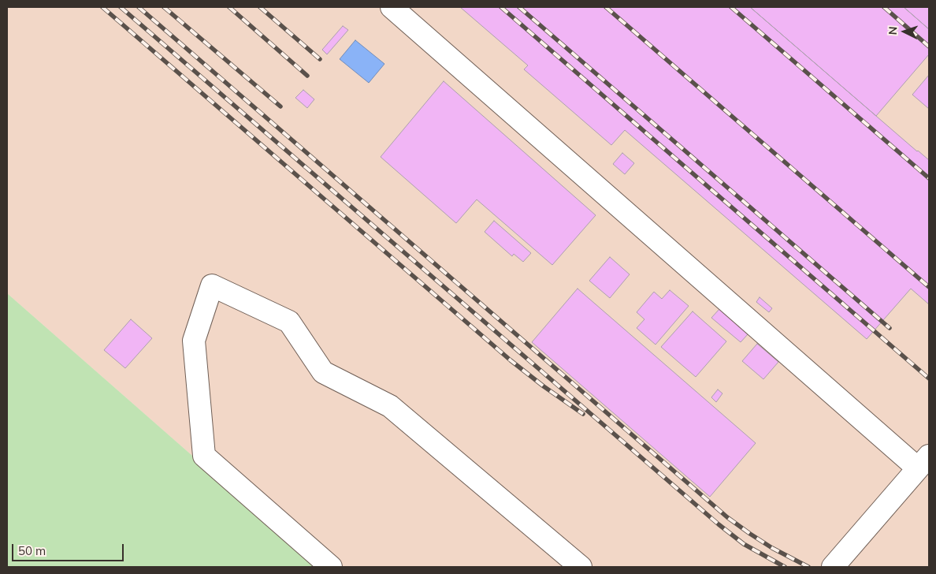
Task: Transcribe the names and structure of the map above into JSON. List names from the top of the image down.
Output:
{
  "scale_bar": "50 m",
  "north": "left"
}
